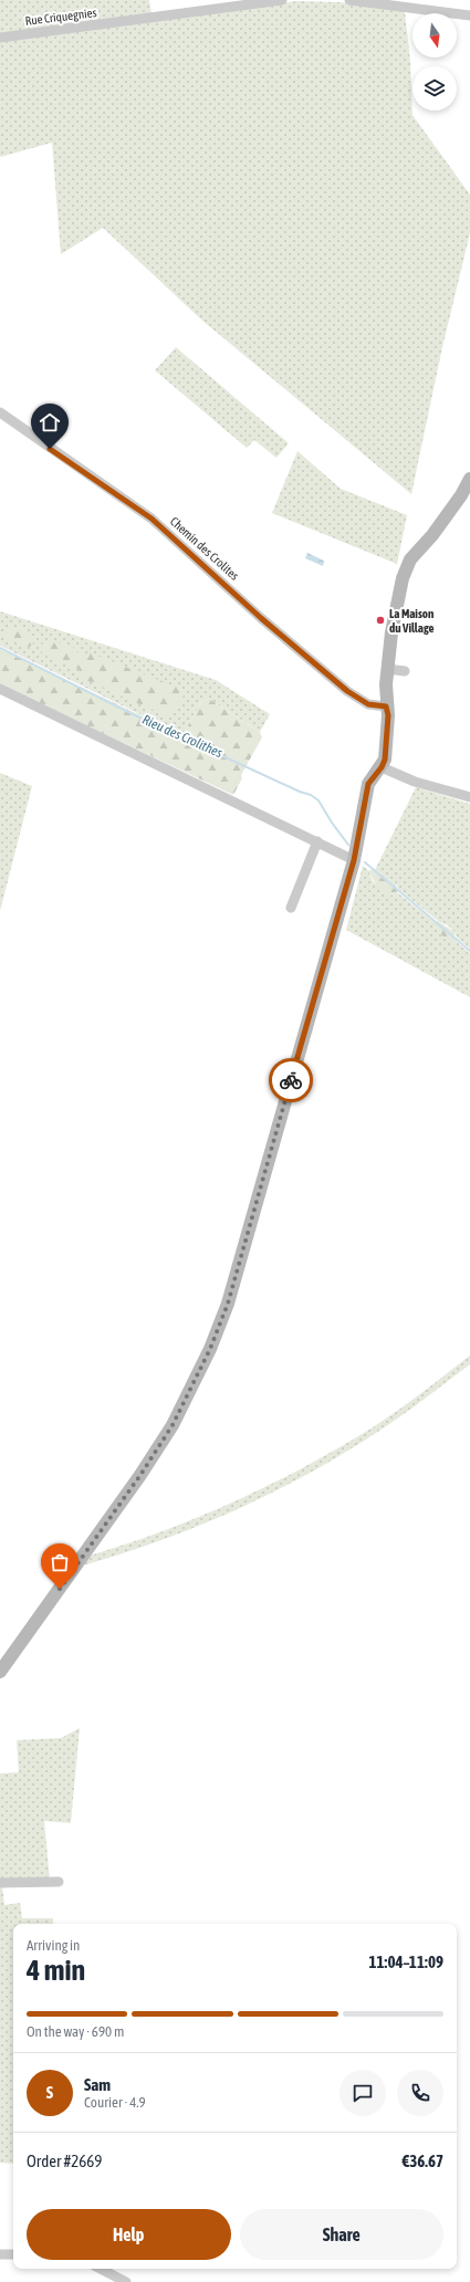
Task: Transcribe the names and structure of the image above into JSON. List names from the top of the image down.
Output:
{
  "streets": {
    "street": ["Rue Criquegnies", "Chemin des Crolites"]
  },
  "water": ["Rieu des Crolithes"],
  "places": ["La Maison du Village"],
  "north": "bottom",
  "page": {
    "heading": ["4 min", "Arriving in", "11:04–11:09"],
    "panel": [
      "Sam",
      "Courier · 4.9",
      "Order #2669",
      "€36.67"
    ],
    "bar": "On the way · 690 m",
    "round": "S",
    "buttons": ["Help", "Share"]
  }
}
